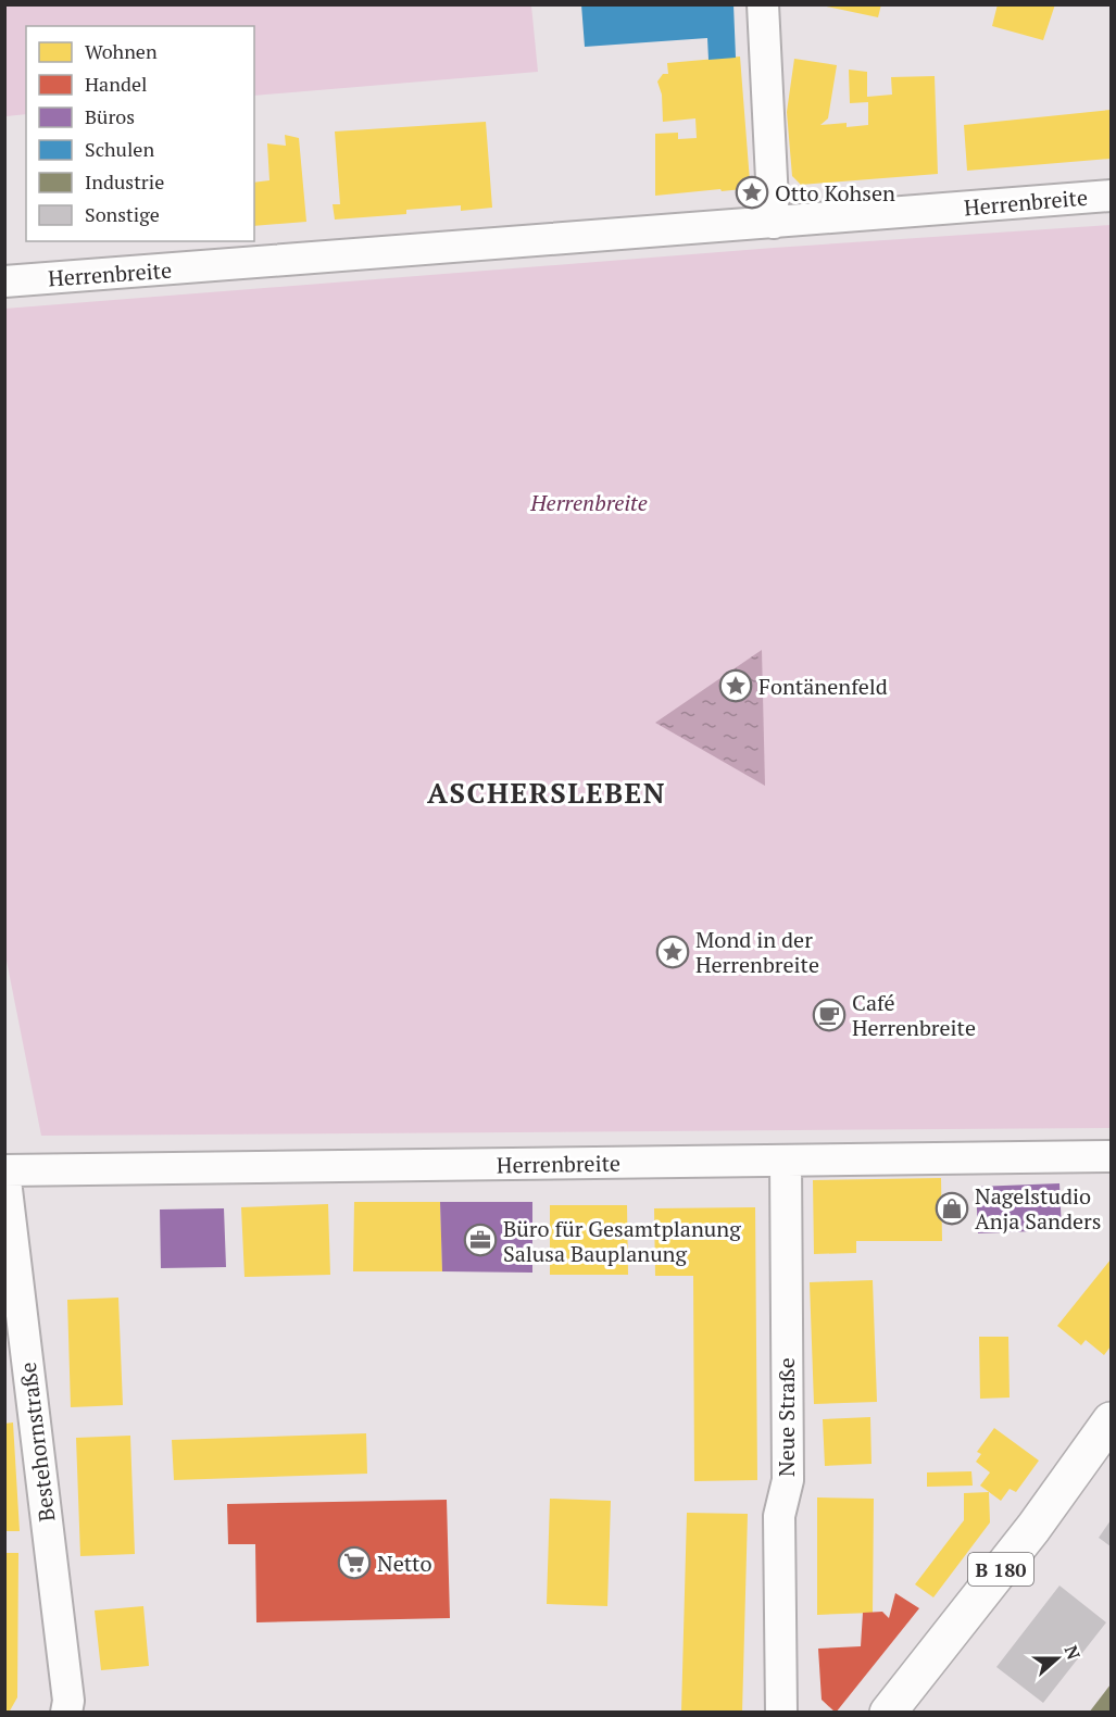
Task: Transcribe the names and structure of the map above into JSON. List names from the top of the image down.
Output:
{
  "streets": {
    "main road": ["B 180"],
    "street": ["Herrenbreite", "Neue Straße", "Bestehornstraße"]
  },
  "crossings": [
    ["Herrenbreite", "Neue Straße"],
    ["Herrenbreite", "Bestehornstraße"]
  ],
  "districts": ["ASCHERSLEBEN"],
  "parks": ["Herrenbreite"],
  "places": {
    "place": ["Otto Kohsen", "Fontänenfeld", "Mond in der Herrenbreite"],
    "cafe": ["Café Herrenbreite"],
    "shop": ["Nagelstudio Anja Sanders"],
    "office": ["Büro für Gesamtplanung Salusa Bauplanung"],
    "supermarket": ["Netto"]
  },
  "legend": [
    "Wohnen",
    "Handel",
    "Büros",
    "Schulen",
    "Industrie",
    "Sonstige"
  ],
  "north": "right"
}
